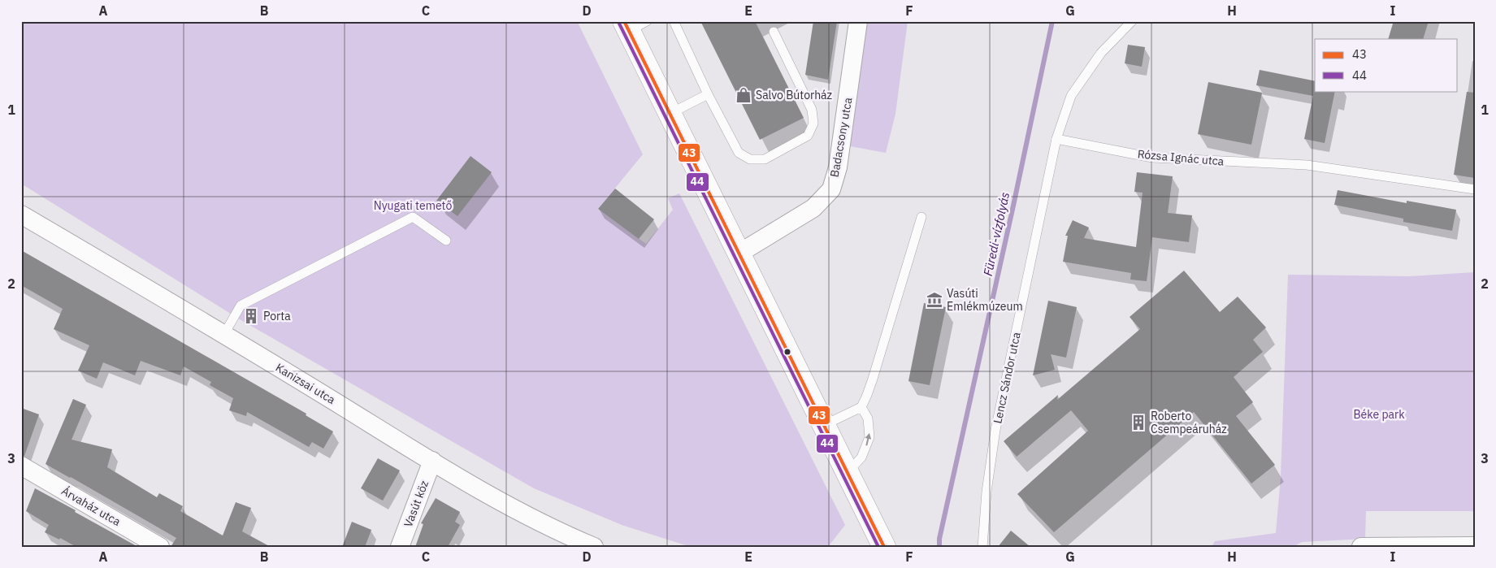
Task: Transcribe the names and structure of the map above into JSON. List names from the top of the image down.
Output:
{
  "streets": {
    "street": [
      "Badacsony utca",
      "Kanizsai utca",
      "Vasút köz",
      "Árvaház utca"
    ],
    "lane": ["Rózsa Ignác utca", "Lencz Sándor utca"]
  },
  "crossings": [
    ["Rózsa Ignác utca", "Lencz Sándor utca"],
    ["Kanizsai utca", "Vasút köz"]
  ],
  "water": ["Füredi-vízfolyás"],
  "parks": ["Nyugati temető", "Béke park"],
  "places": {
    "shop": ["Salvo Bútorház"],
    "museum": ["Vasúti Emlékmúzeum"],
    "building": ["Porta", "Roberto Csempeáruház"]
  },
  "lines": ["transit line 43", "transit line 44"],
  "legend": ["43", "44"],
  "grid": {
    "columns": [
      "A",
      "B",
      "C",
      "D",
      "E",
      "F",
      "G",
      "H",
      "I"
    ],
    "rows": ["1", "2", "3"]
  }
}
